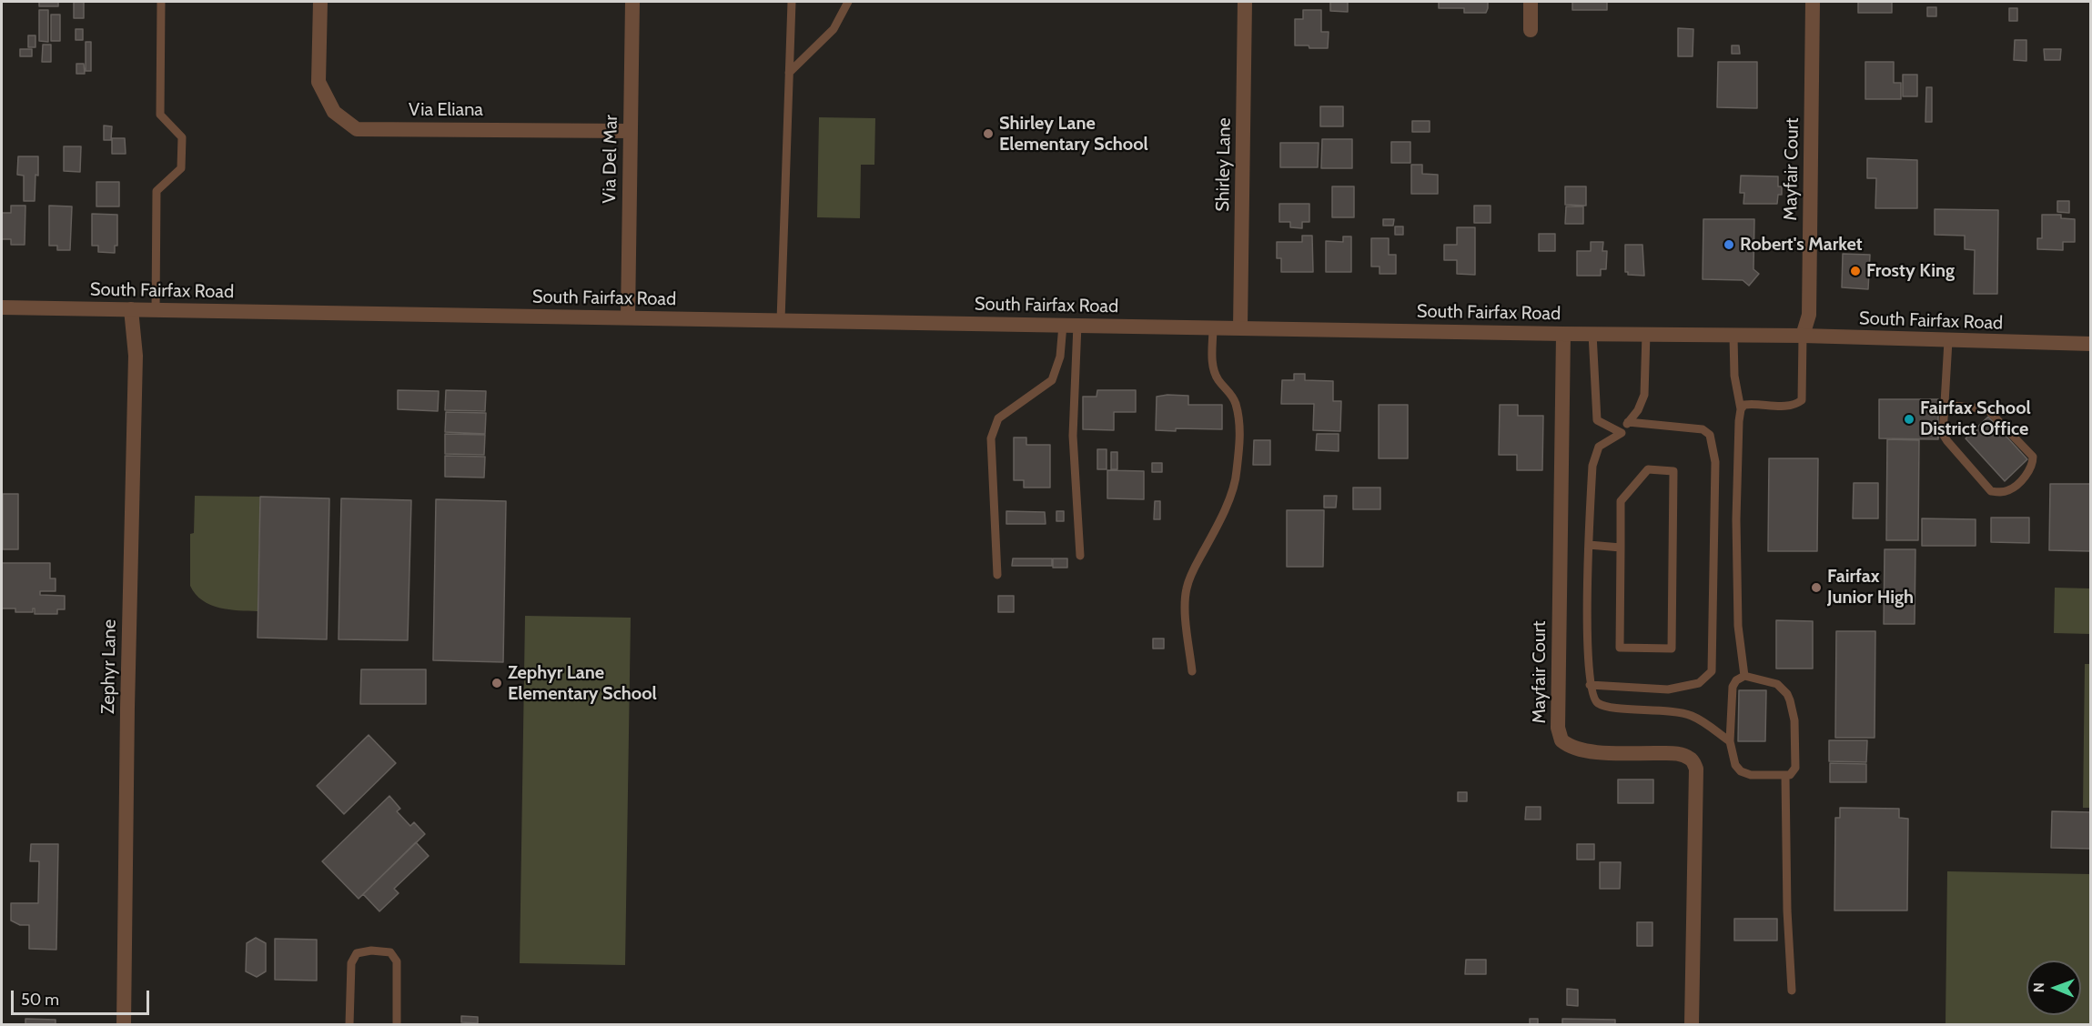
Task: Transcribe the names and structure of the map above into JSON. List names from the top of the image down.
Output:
{
  "streets": {
    "street": [
      "Via Eliana",
      "Via Del Mar",
      "Shirley Lane",
      "Mayfair Court",
      "South Fairfax Road",
      "Zephyr Lane"
    ]
  },
  "crossings": [
    ["Via Eliana", "Via Del Mar"],
    ["Via Del Mar", "South Fairfax Road"],
    ["Shirley Lane", "South Fairfax Road"],
    ["Mayfair Court", "South Fairfax Road"],
    ["South Fairfax Road", "Zephyr Lane"]
  ],
  "places": [
    "Shirley Lane Elementary School",
    "Robert's Market",
    "Frosty King",
    "Fairfax School District Office",
    "Fairfax Junior High",
    "Zephyr Lane Elementary School"
  ],
  "scale_bar": "50 m",
  "north": "left"
}
